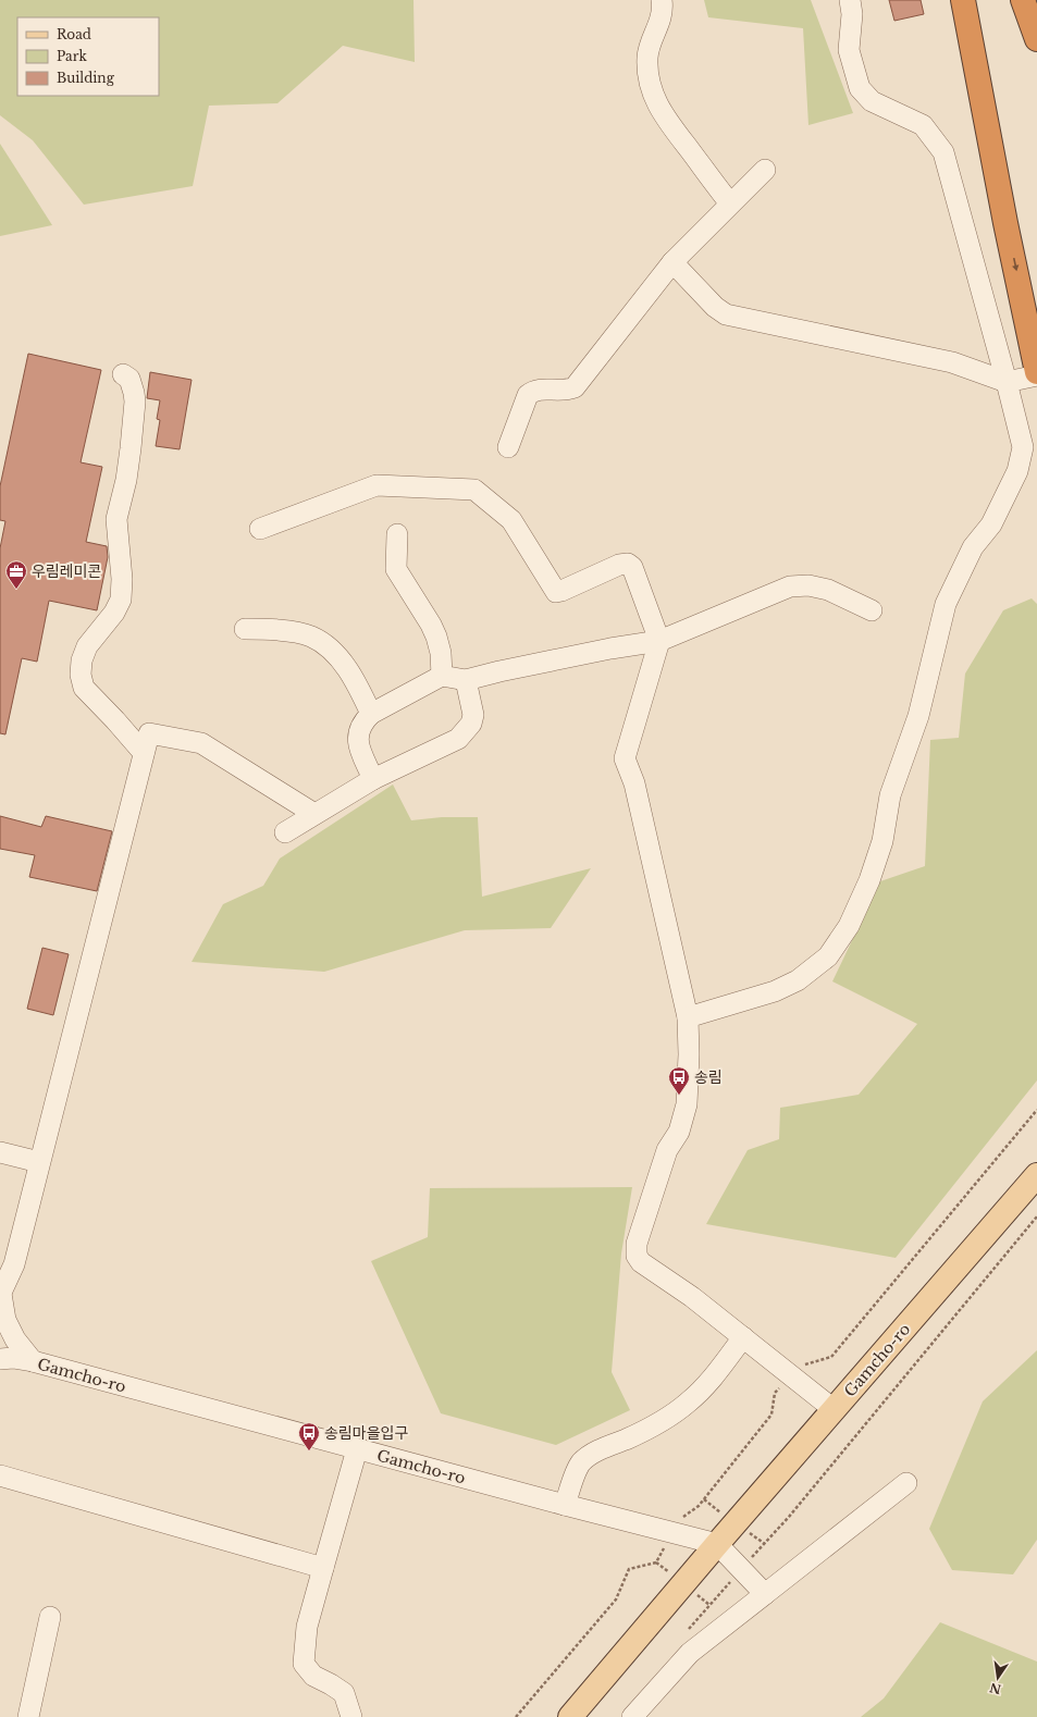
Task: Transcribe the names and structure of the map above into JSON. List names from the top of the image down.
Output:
{
  "streets": {
    "main road": ["Gamcho-ro"]
  },
  "places": {
    "office": ["우림레미콘"],
    "bus stop": ["송림", "송림마을입구"]
  },
  "legend": ["Road", "Park", "Building"],
  "north": "bottom"
}
